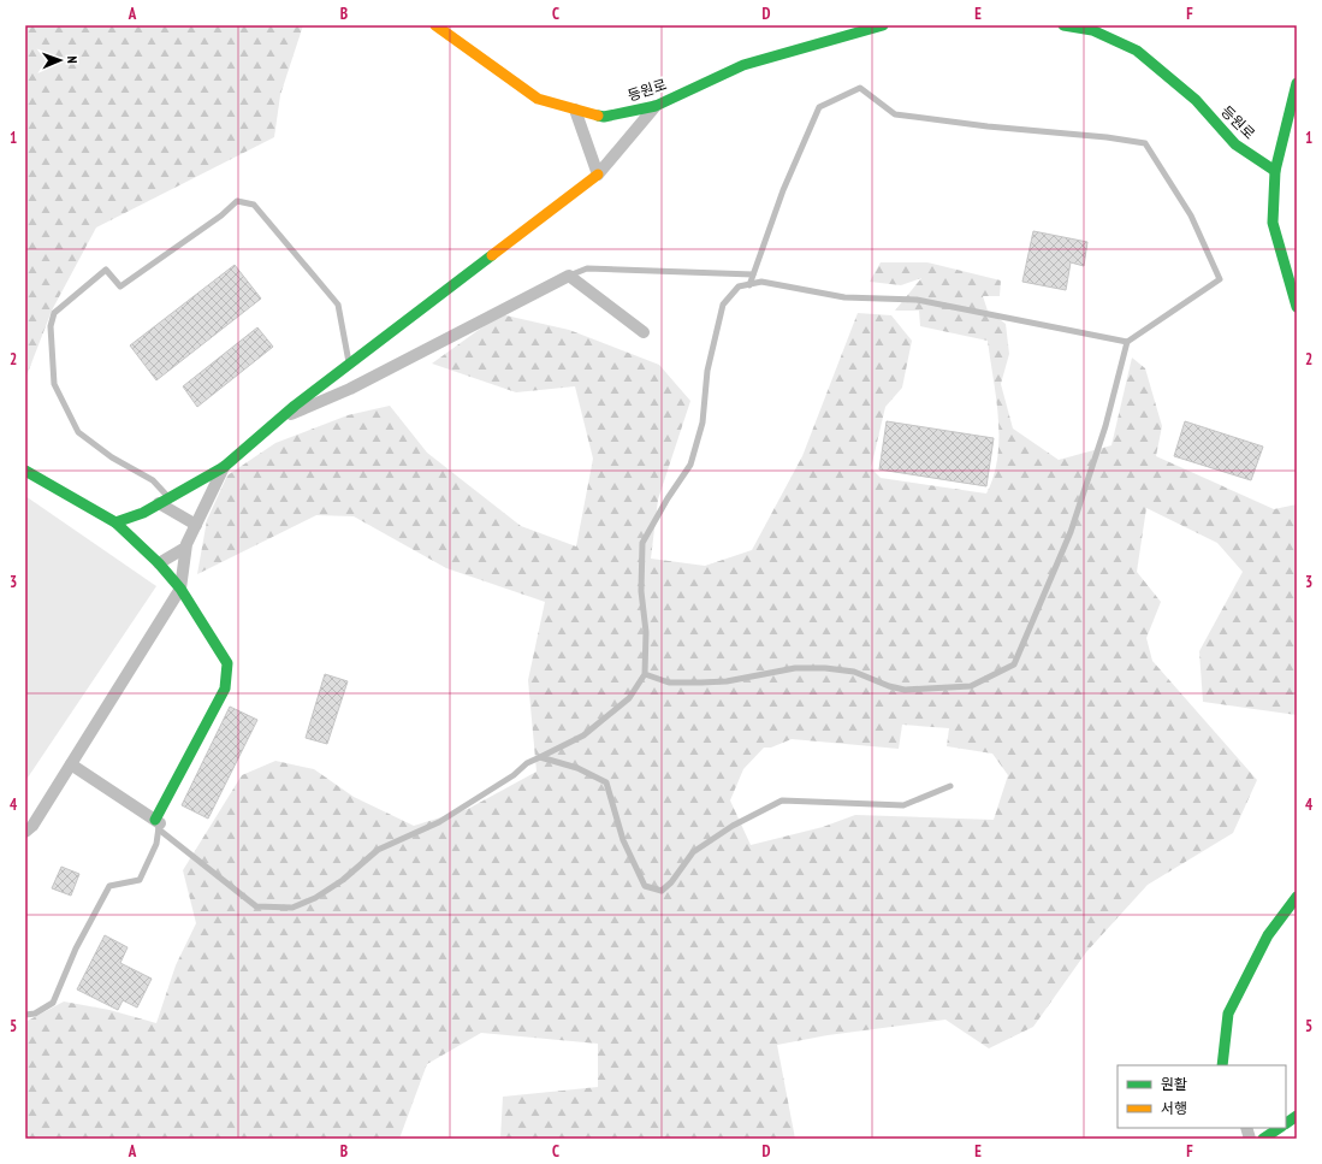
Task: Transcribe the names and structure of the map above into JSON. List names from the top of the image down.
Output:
{
  "streets": {
    "street": ["등원로"]
  },
  "legend": ["원활", "서행"],
  "north": "right",
  "grid": {
    "columns": [
      "A",
      "B",
      "C",
      "D",
      "E",
      "F"
    ],
    "rows": [
      "1",
      "2",
      "3",
      "4",
      "5"
    ]
  }
}
